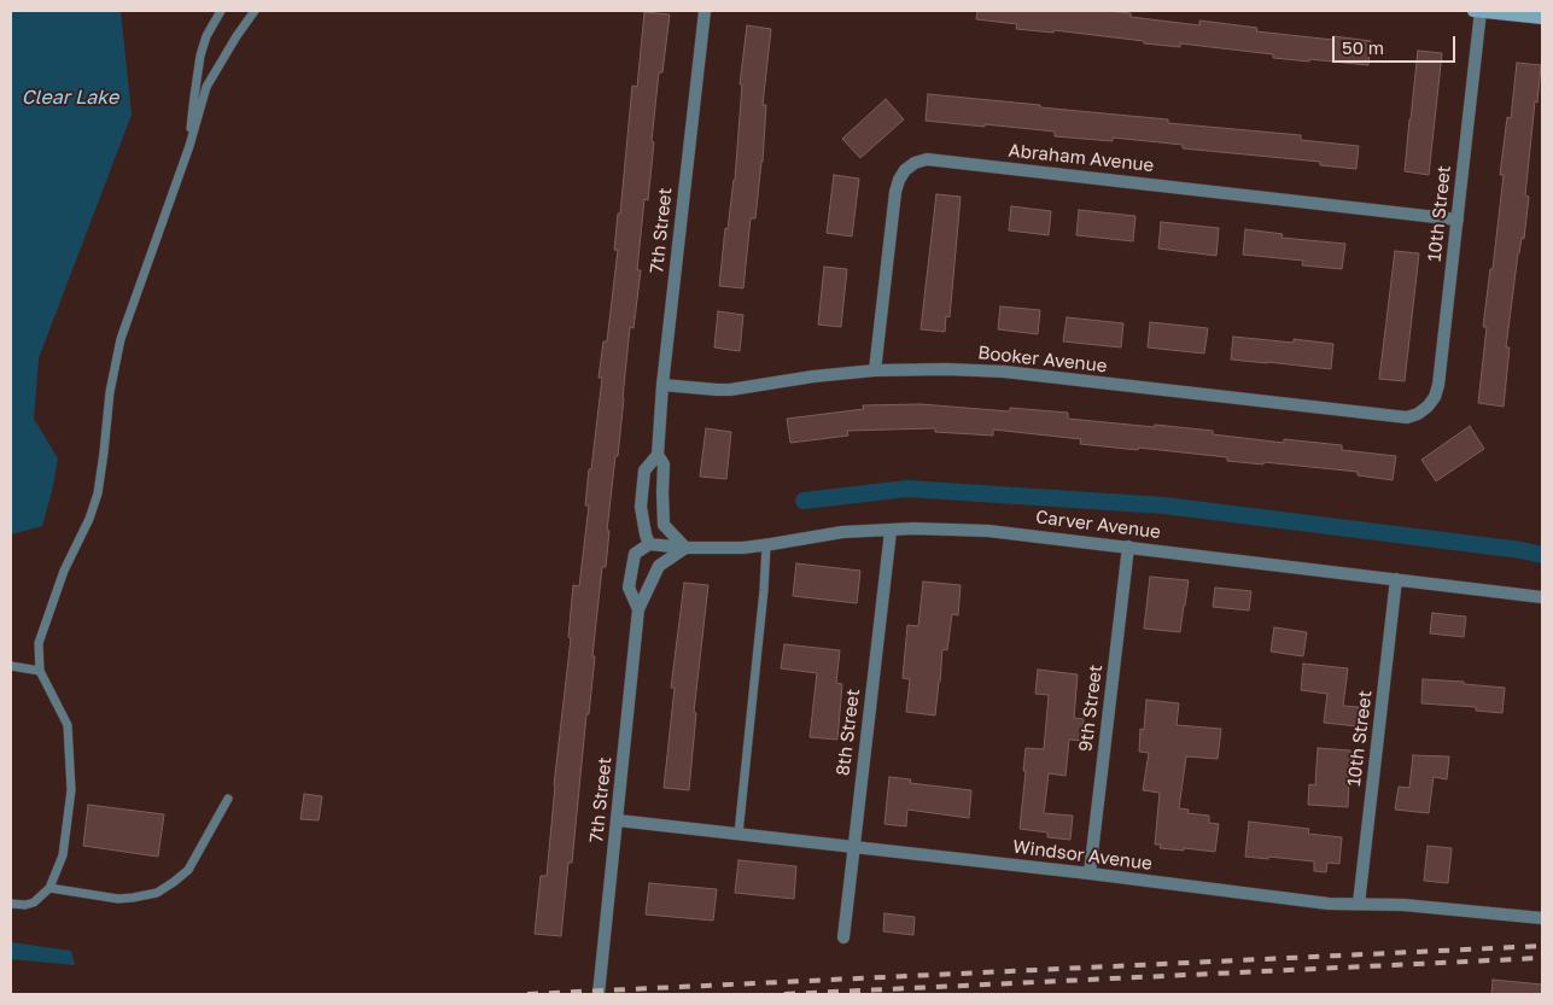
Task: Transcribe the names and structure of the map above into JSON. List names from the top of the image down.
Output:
{
  "streets": {
    "street": [
      "Abraham Avenue",
      "10th Street",
      "7th Street",
      "Booker Avenue",
      "Carver Avenue",
      "9th Street",
      "8th Street",
      "Windsor Avenue"
    ]
  },
  "crossings": [
    ["Abraham Avenue", "10th Street"],
    ["Abraham Avenue", "Booker Avenue"],
    ["10th Street", "Booker Avenue"],
    ["10th Street", "Carver Avenue"],
    ["10th Street", "Windsor Avenue"],
    ["7th Street", "Booker Avenue"],
    ["7th Street", "Carver Avenue"],
    ["7th Street", "Windsor Avenue"],
    ["Carver Avenue", "9th Street"],
    ["Carver Avenue", "8th Street"],
    ["9th Street", "Windsor Avenue"],
    ["8th Street", "Windsor Avenue"]
  ],
  "water": ["Clear Lake"],
  "scale_bar": "50 m"
}
